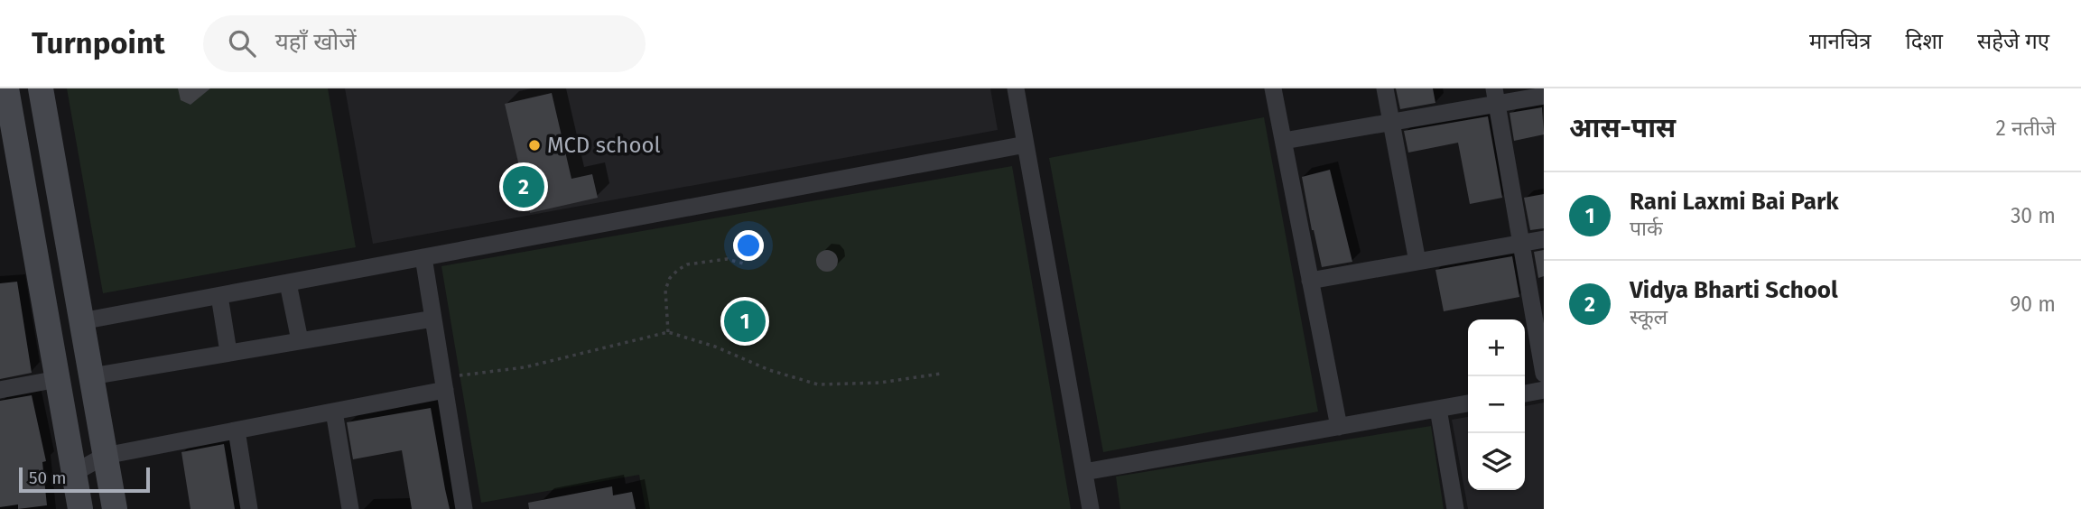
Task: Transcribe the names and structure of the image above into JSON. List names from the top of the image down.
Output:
{
  "places": ["MCD school"],
  "scale_bar": "50 m",
  "page": {
    "header": "Turnpoint",
    "search": "यहाँ खोजें",
    "nav": ["मानचित्र", "दिशा", "सहेजे गए"],
    "heading": ["आस-पास", "2 नतीजे"],
    "pins": ["2", "1"],
    "list": [
      {
        "mark": "1",
        "name": "Rani Laxmi Bai Park",
        "note": "पार्क",
        "value": "30 m"
      },
      {
        "mark": "2",
        "name": "Vidya Bharti School",
        "note": "स्कूल",
        "value": "90 m"
      }
    ],
    "map_buttons": ["+", "−"],
    "scale": "50 m"
  }
}
